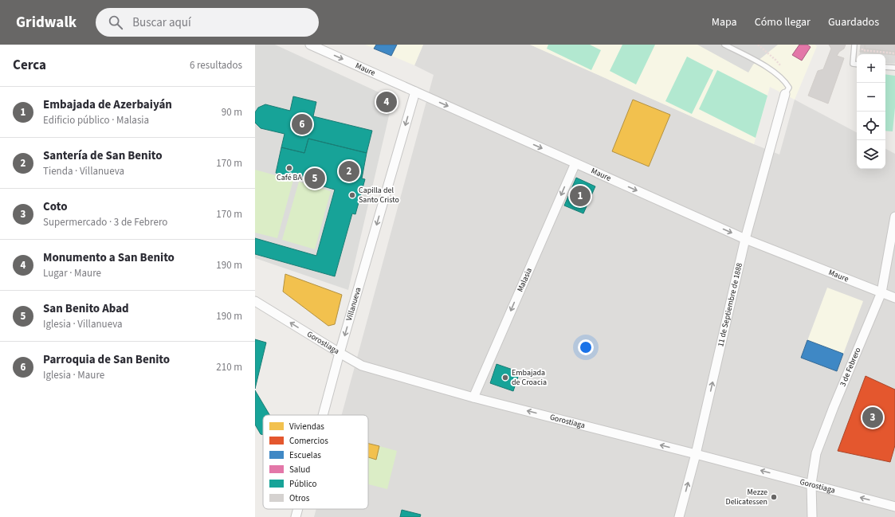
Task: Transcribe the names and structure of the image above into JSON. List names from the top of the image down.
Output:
{
  "streets": {
    "street": [
      "Maure",
      "Malasia",
      "Villanueva",
      "11 de Septiembre de 1888",
      "Gorostiaga",
      "3 de Febrero"
    ]
  },
  "crossings": [
    ["Maure", "Malasia"],
    ["Maure", "Villanueva"],
    ["Maure", "11 de Septiembre de 1888"],
    ["Maure", "3 de Febrero"],
    ["Malasia", "Gorostiaga"],
    ["Villanueva", "Gorostiaga"],
    ["11 de Septiembre de 1888", "Gorostiaga"],
    ["Gorostiaga", "3 de Febrero"]
  ],
  "one_way": [
    "Maure",
    "Malasia",
    "Villanueva",
    "11 de Septiembre de 1888",
    "Gorostiaga"
  ],
  "places": [
    "Café BA",
    "Capilla del Santo Cristo",
    "Embajada de Croacia",
    "Mezze Delicatessen"
  ],
  "legend": [
    "Viviendas",
    "Comercios",
    "Escuelas",
    "Salud",
    "Público",
    "Otros"
  ],
  "page": {
    "header": "Gridwalk",
    "search": "Buscar aquí",
    "nav": ["Mapa", "Cómo llegar", "Guardados"],
    "heading": ["Cerca", "6 resultados"],
    "map_buttons": ["+", "−"],
    "list": [
      {
        "mark": "1",
        "name": "Embajada de Azerbaiyán",
        "note": "Edificio público · Malasia",
        "value": "90 m"
      },
      {
        "mark": "2",
        "name": "Santería de San Benito",
        "note": "Tienda · Villanueva",
        "value": "170 m"
      },
      {
        "mark": "3",
        "name": "Coto",
        "note": "Supermercado · 3 de Febrero",
        "value": "170 m"
      },
      {
        "mark": "4",
        "name": "Monumento a San Benito",
        "note": "Lugar · Maure",
        "value": "190 m"
      },
      {
        "mark": "5",
        "name": "San Benito Abad",
        "note": "Iglesia · Villanueva",
        "value": "190 m"
      },
      {
        "mark": "6",
        "name": "Parroquia de San Benito",
        "note": "Iglesia · Maure",
        "value": "210 m"
      }
    ],
    "pins": [
      "4",
      "6",
      "2",
      "5",
      "1",
      "3"
    ]
  }
}
